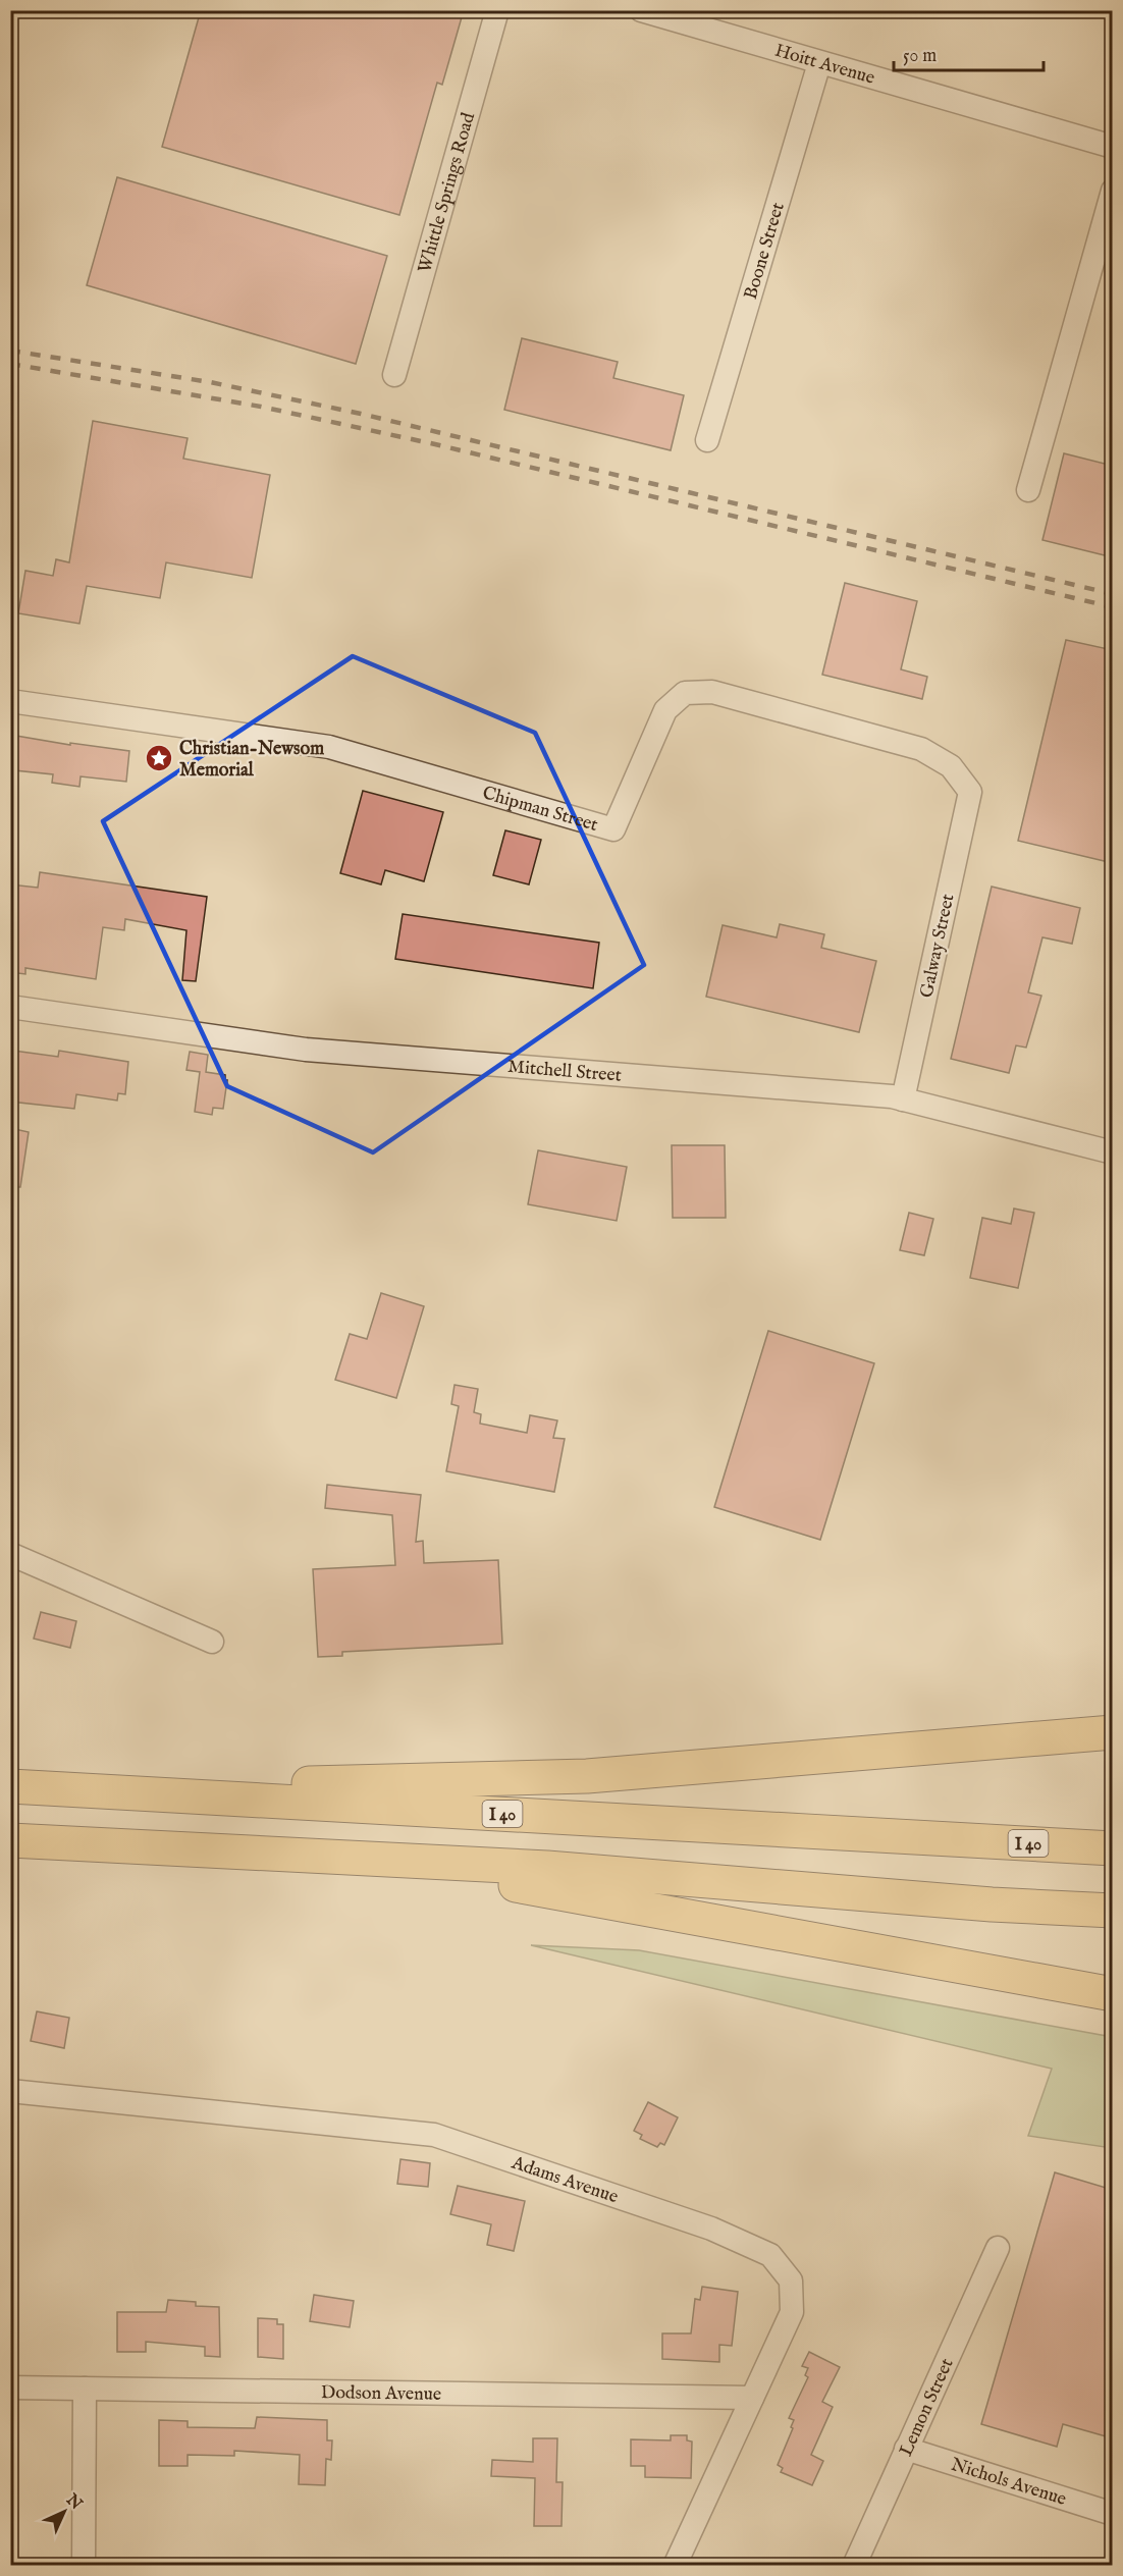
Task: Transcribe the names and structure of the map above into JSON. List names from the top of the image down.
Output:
{
  "streets": {
    "highway": ["I 40"],
    "street": [
      "Hoitt Avenue",
      "Whittle Springs Road",
      "Boone Street",
      "Chipman Street",
      "Galway Street",
      "Mitchell Street",
      "Adams Avenue",
      "Dodson Avenue",
      "Lemon Street",
      "Nichols Avenue"
    ]
  },
  "crossings": [
    ["Hoitt Avenue", "Boone Street"],
    ["Chipman Street", "Galway Street"],
    ["Galway Street", "Mitchell Street"],
    ["Adams Avenue", "Dodson Avenue"],
    ["Lemon Street", "Nichols Avenue"]
  ],
  "places": {
    "place": ["Christian-Newsom Memorial"]
  },
  "scale_bar": "50 m",
  "north": "top right"
}
